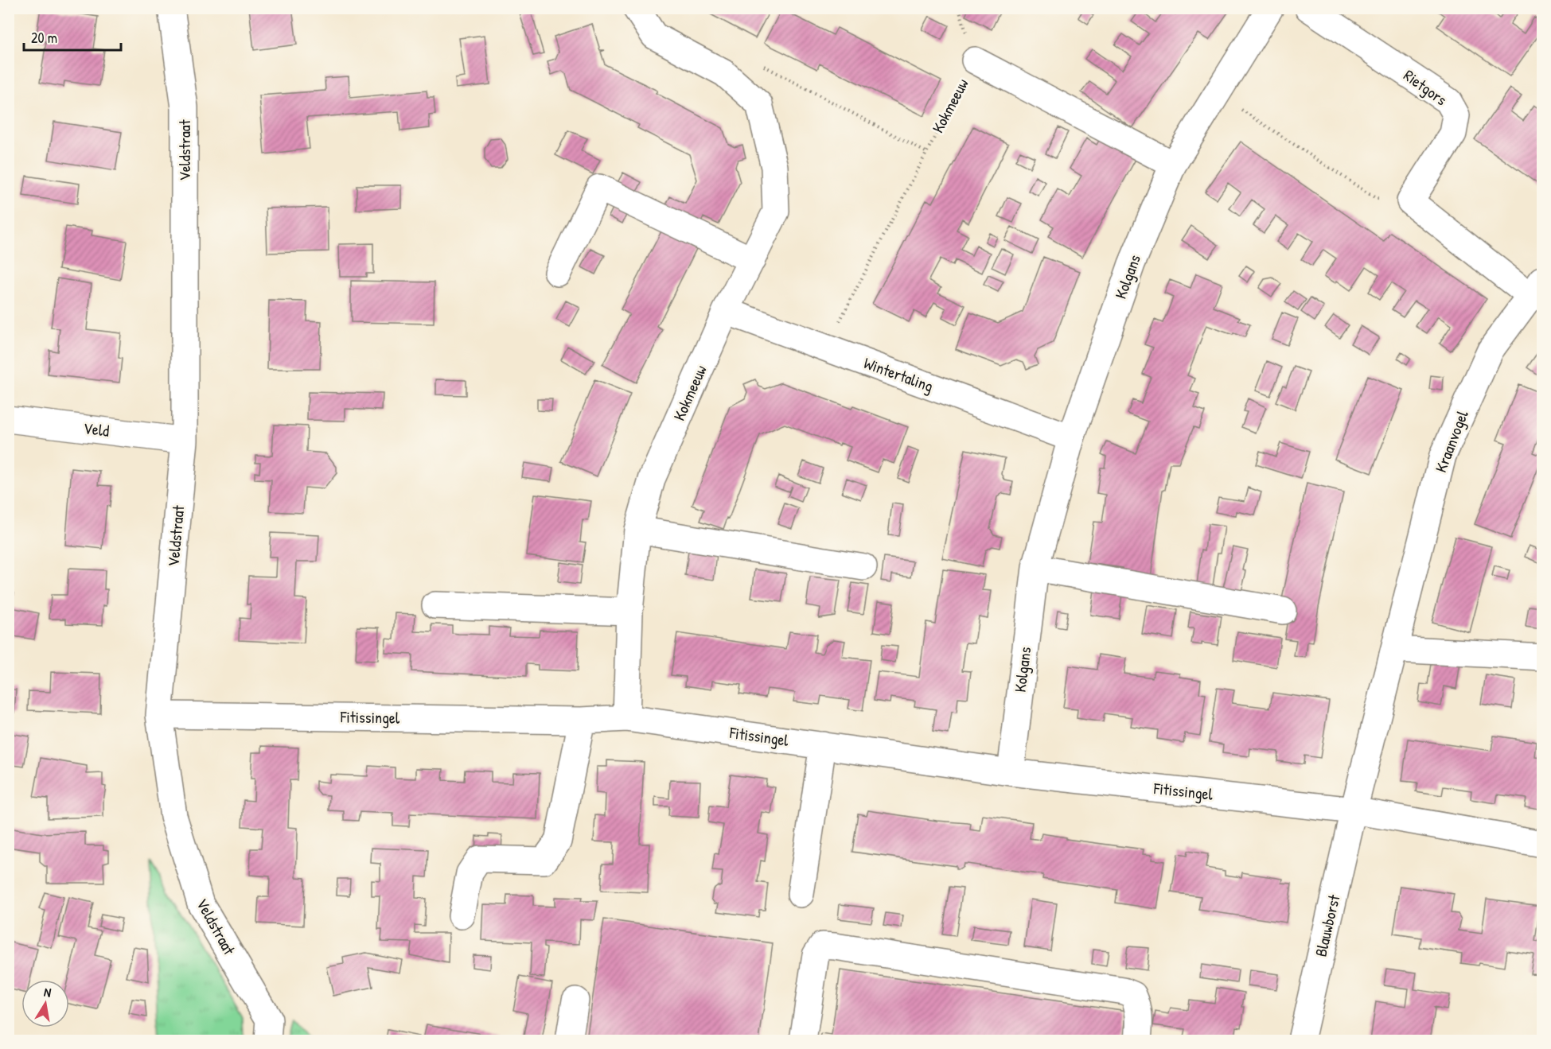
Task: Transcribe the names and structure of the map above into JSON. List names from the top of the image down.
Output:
{
  "streets": {
    "street": [
      "Rietgors",
      "Kokmeeuw",
      "Veldstraat",
      "Kolgans",
      "Wintertaling",
      "Veld",
      "Kraanvogel",
      "Fitissingel",
      "Blauwborst"
    ]
  },
  "crossings": [
    ["Kokmeeuw", "Wintertaling"],
    ["Kokmeeuw", "Fitissingel"],
    ["Veldstraat", "Veld"],
    ["Veldstraat", "Fitissingel"],
    ["Kolgans", "Wintertaling"],
    ["Kolgans", "Fitissingel"],
    ["Kraanvogel", "Fitissingel"],
    ["Kraanvogel", "Blauwborst"],
    ["Fitissingel", "Blauwborst"]
  ],
  "scale_bar": "20 m",
  "north": "top"
}
